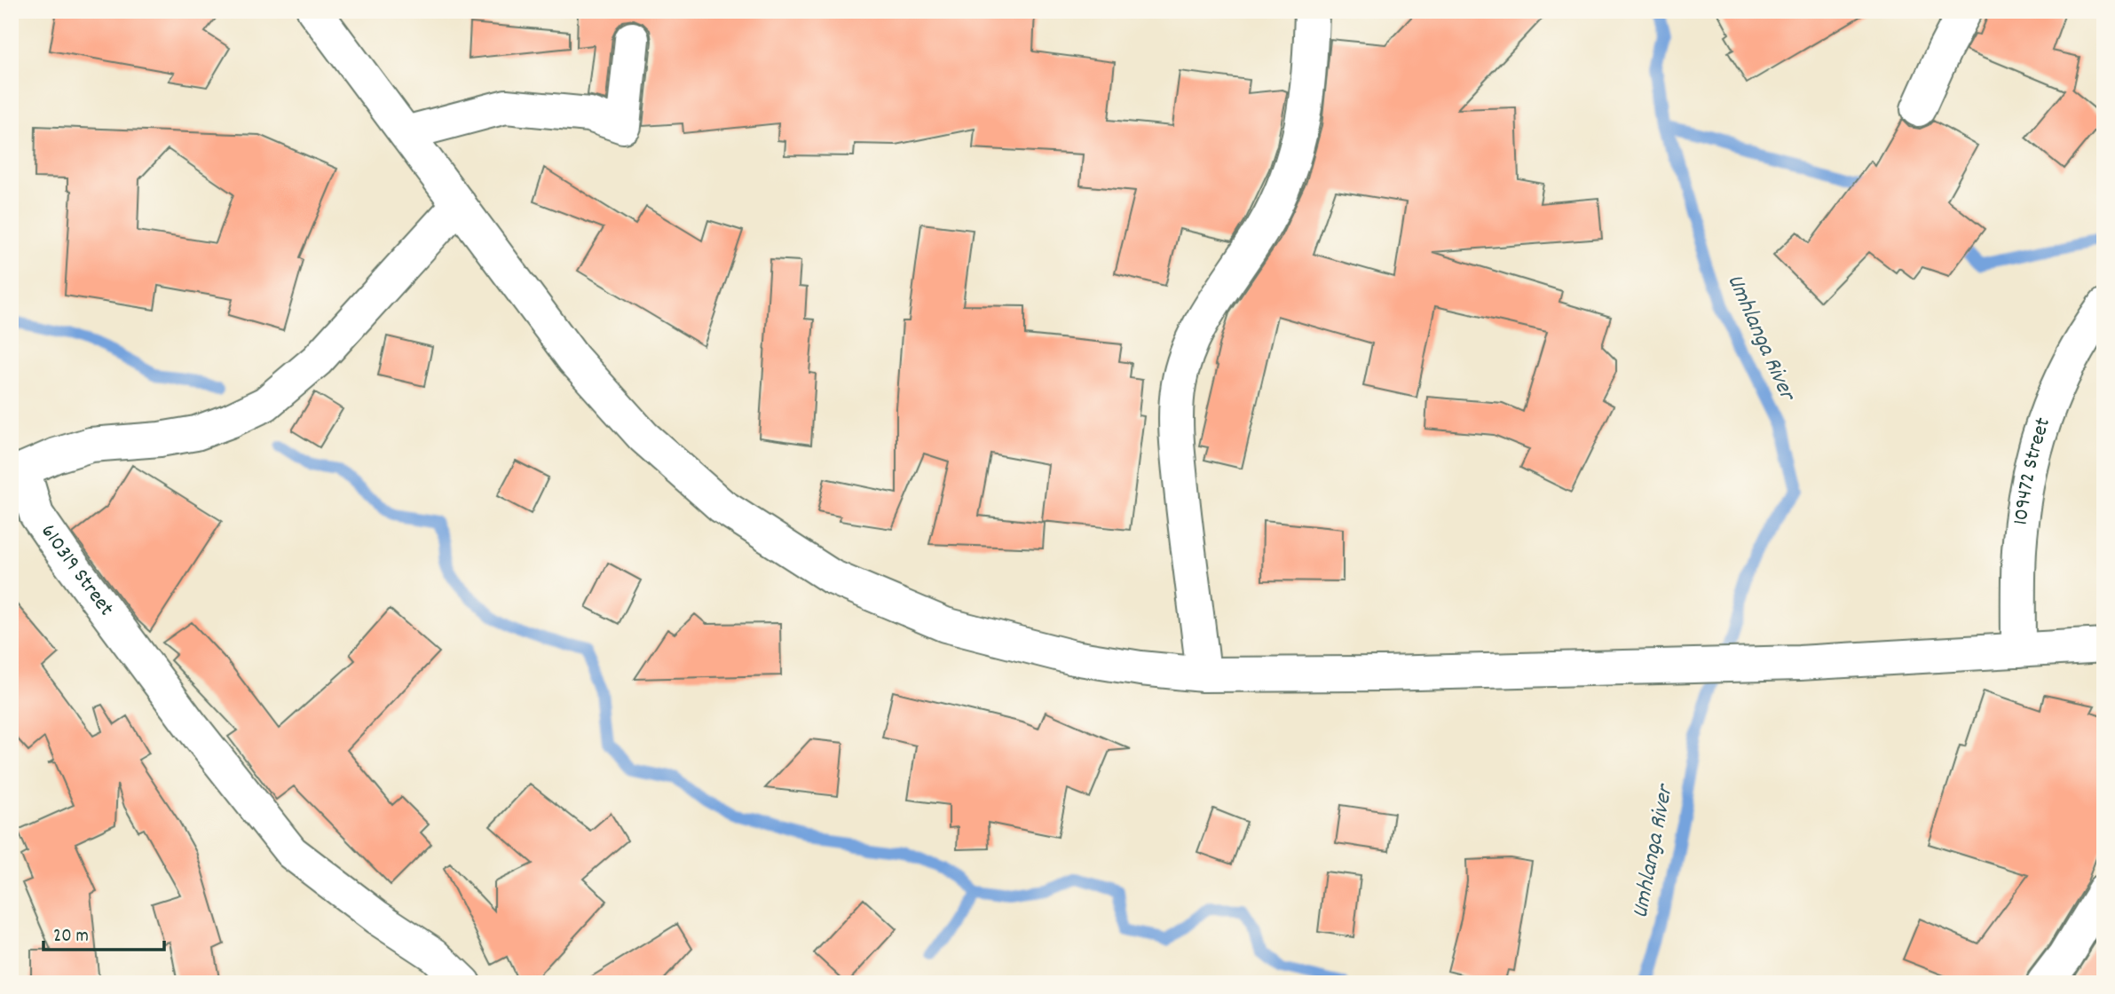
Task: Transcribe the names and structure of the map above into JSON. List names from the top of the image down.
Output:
{
  "streets": {
    "street": ["109472 Street", "610319 Street"]
  },
  "water": ["Umhlanga River"],
  "scale_bar": "20 m"
}
